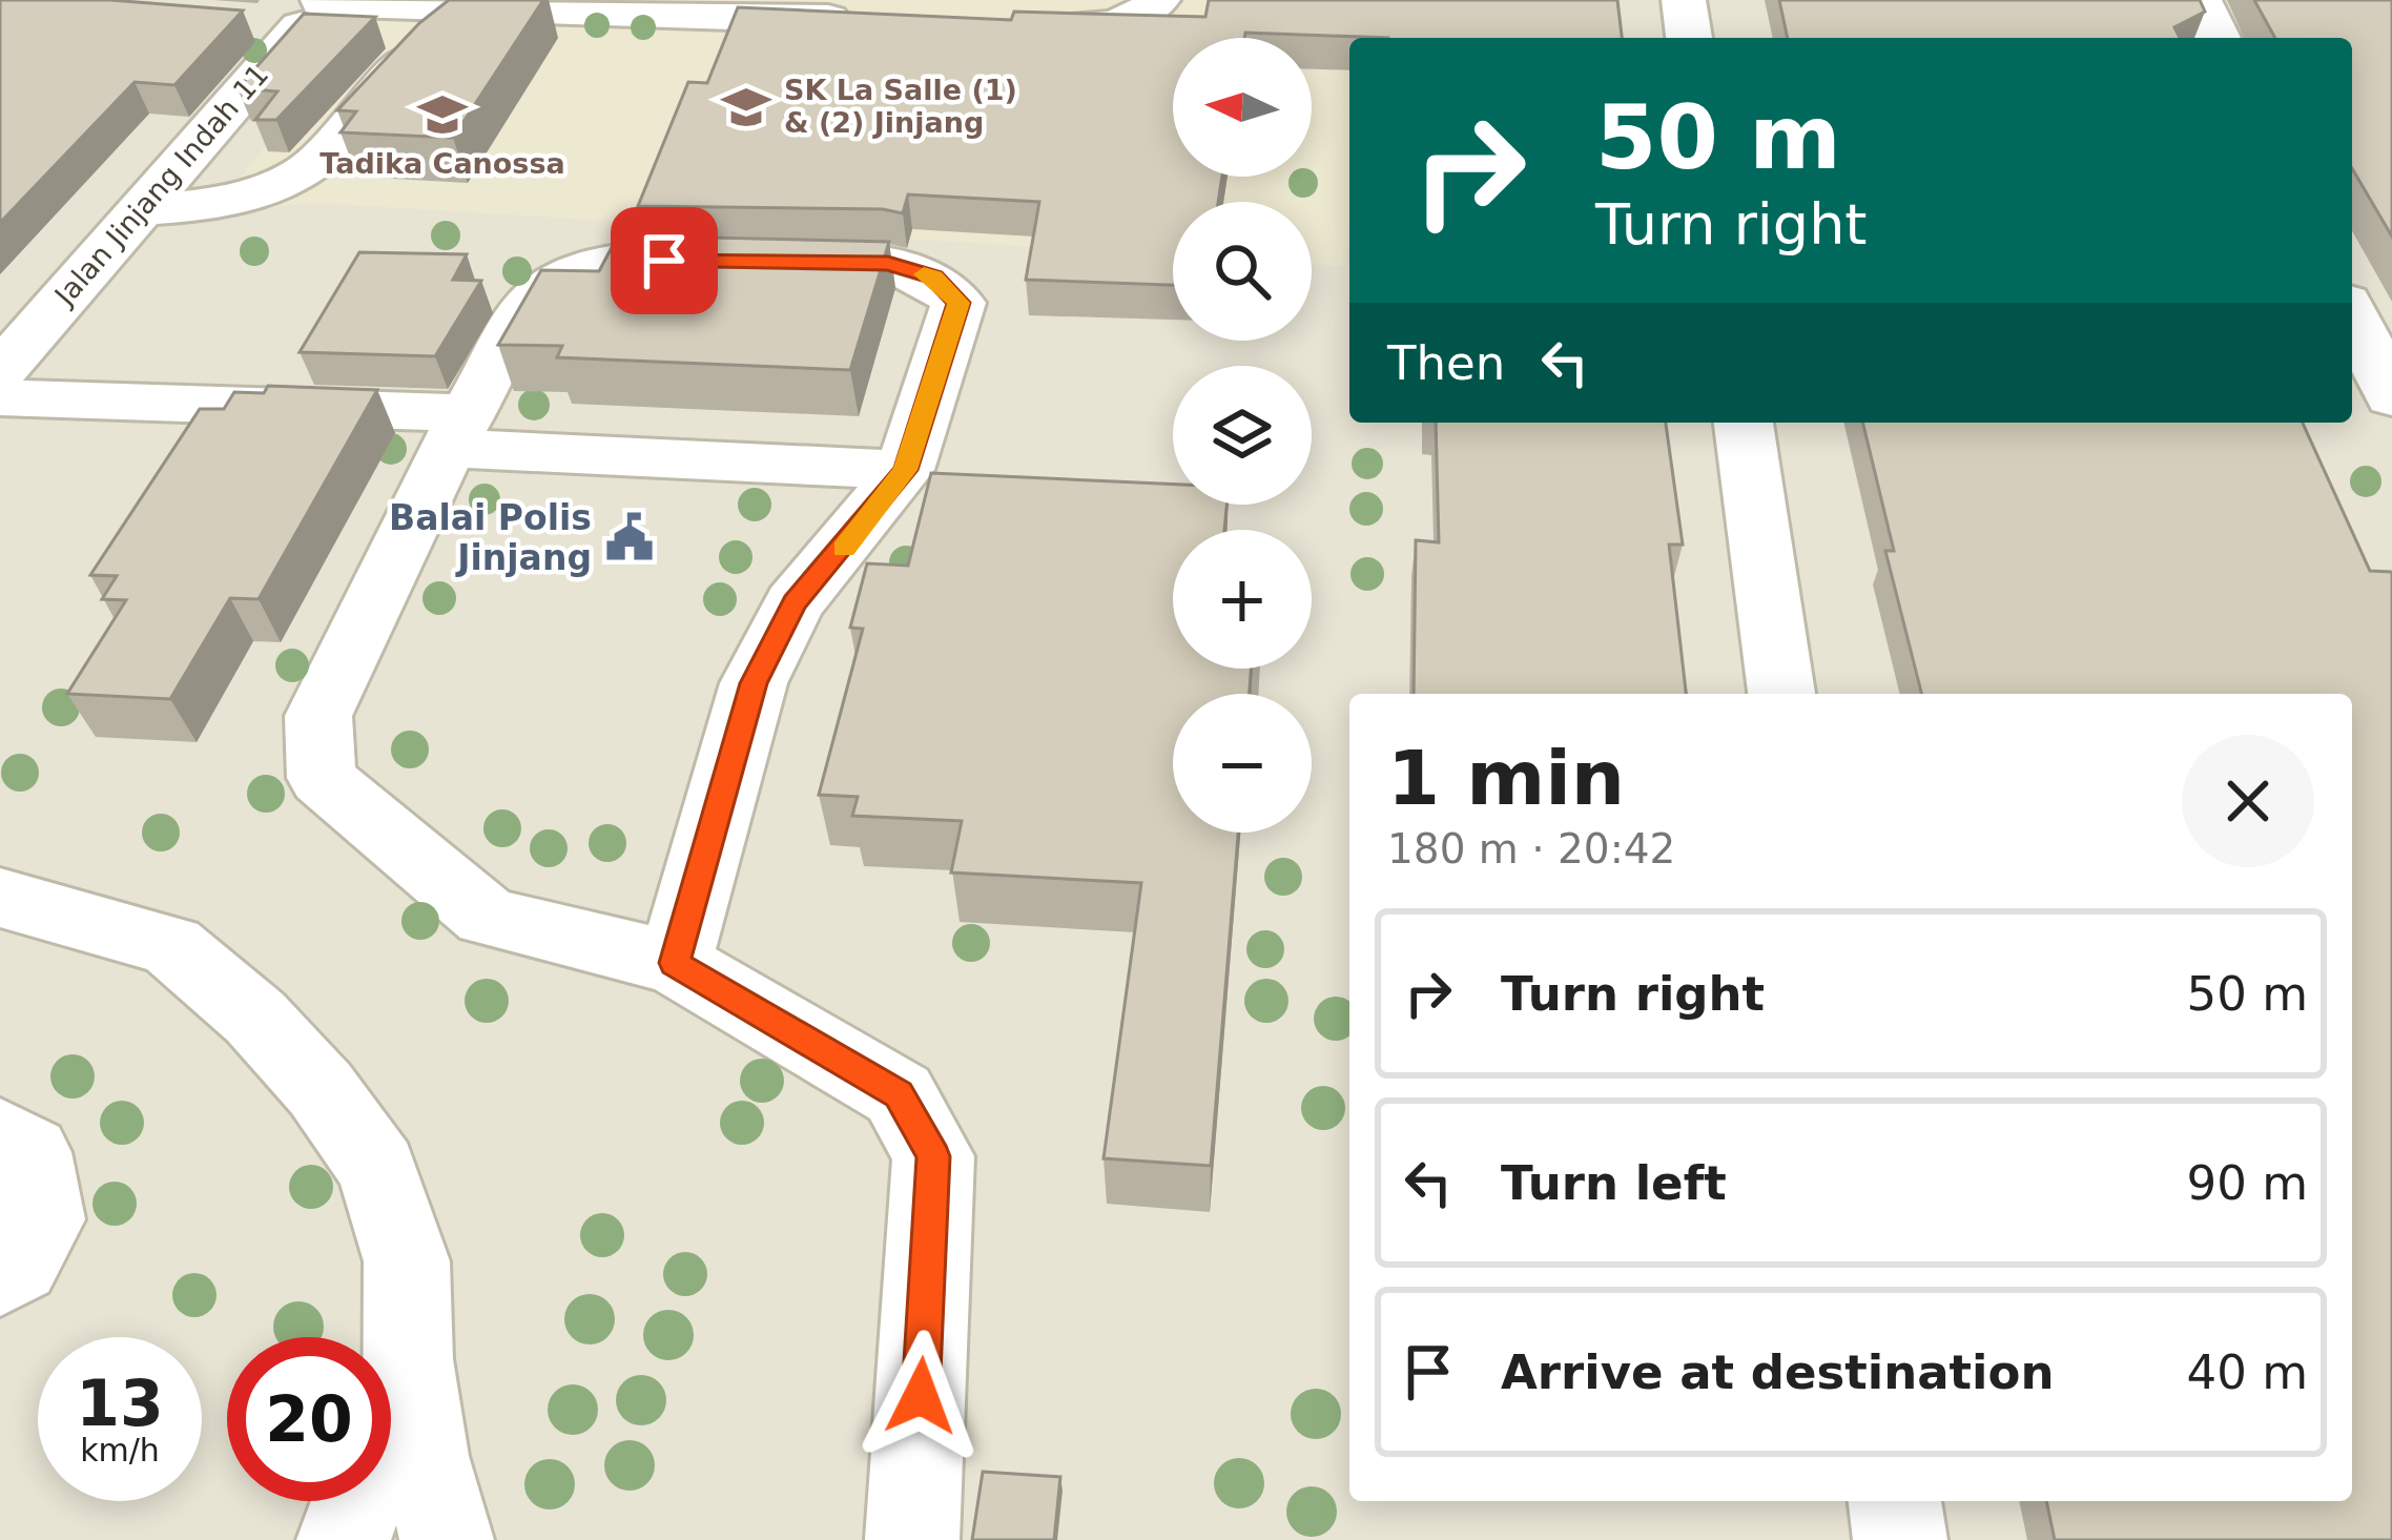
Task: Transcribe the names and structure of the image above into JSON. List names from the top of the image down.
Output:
{
  "streets": {
    "street": ["Jalan Jinjang Indah 11"]
  },
  "places": {
    "school or university": ["SK La Salle (1) & (2) Jinjang", "Tadika Canossa"],
    "public building": ["Balai Polis Jinjang"]
  },
  "north": "left",
  "page": {
    "map_buttons": ["+", "−"],
    "turn": ["50 m", "Turn right"],
    "then": "Then",
    "heading": ["1 min", "180 m · 20:42"],
    "list": [
      {
        "name": "Turn right",
        "value": "50 m"
      },
      {
        "name": "Turn left",
        "value": "90 m"
      },
      {
        "name": "Arrive at destination",
        "value": "40 m"
      }
    ],
    "speed": "13 km/h",
    "limit": "20"
  }
}
